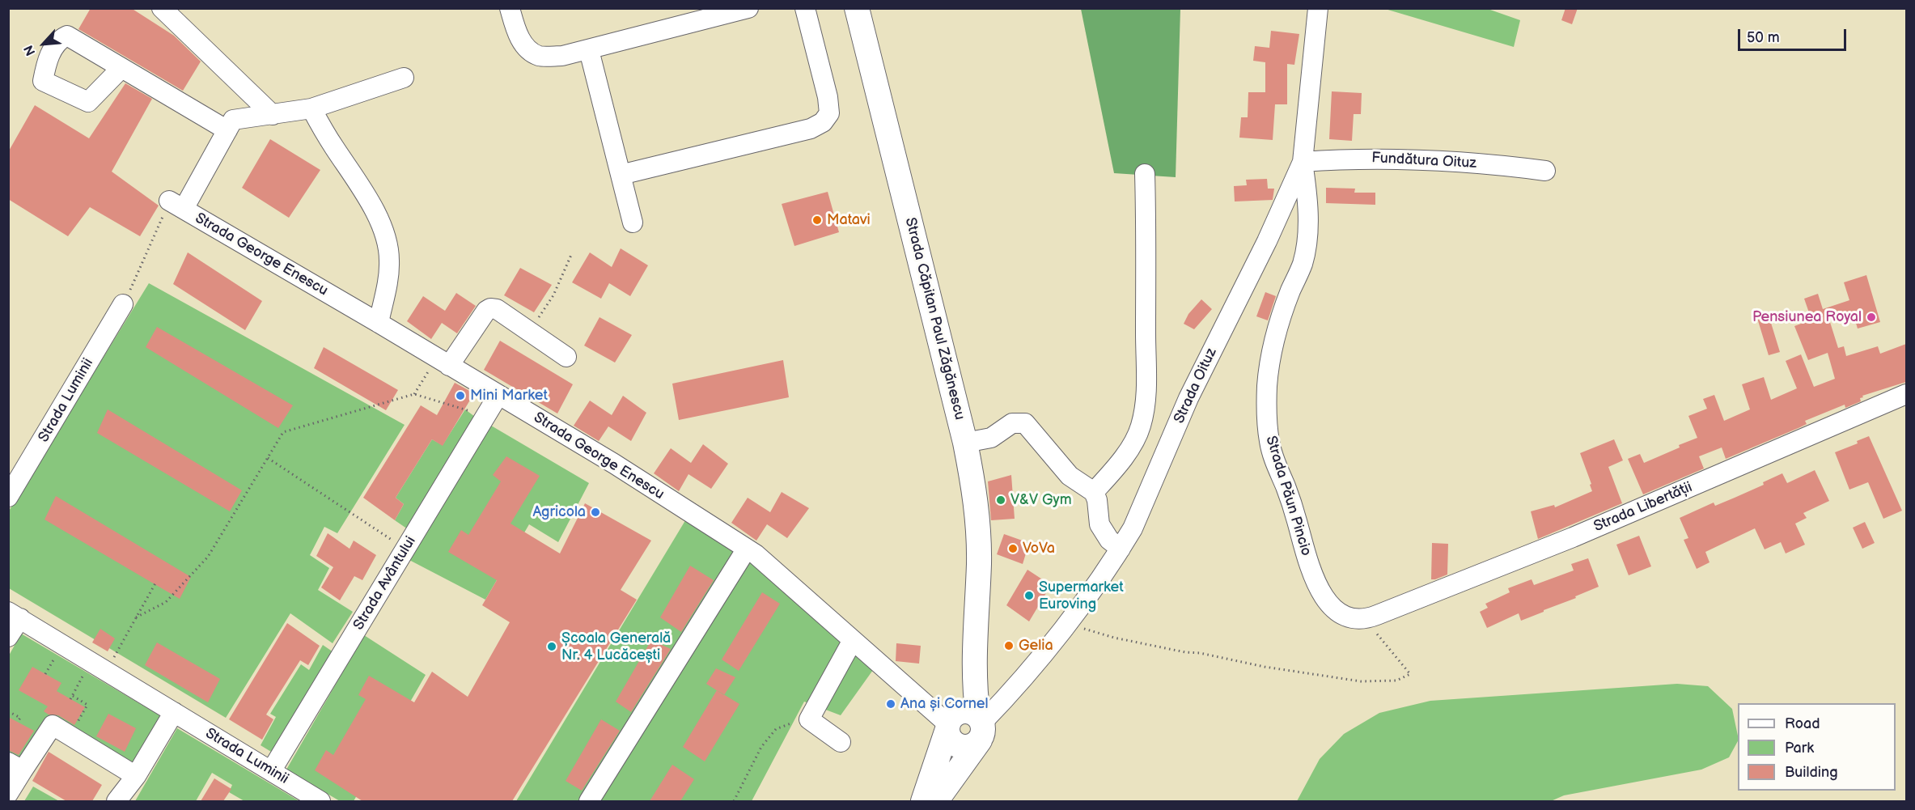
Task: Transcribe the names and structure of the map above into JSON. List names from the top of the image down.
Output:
{
  "streets": {
    "main road": ["Strada Căpitan Paul Zăgănescu"],
    "street": [
      "Fundătura Oituz",
      "Strada George Enescu",
      "Strada Oituz",
      "Strada Luminii",
      "Strada Păun Pincio",
      "Strada Libertății",
      "Strada Avântului"
    ]
  },
  "crossings": [
    ["Fundătura Oituz", "Strada Oituz"],
    ["Fundătura Oituz", "Strada Păun Pincio"],
    ["Strada George Enescu", "Strada Căpitan Paul Zăgănescu"],
    ["Strada George Enescu", "Strada Oituz"],
    ["Strada George Enescu", "Strada Avântului"],
    ["Strada Căpitan Paul Zăgănescu", "Strada Oituz"],
    ["Strada Oituz", "Strada Păun Pincio"],
    ["Strada Luminii", "Strada Avântului"],
    ["Strada Păun Pincio", "Strada Libertății"]
  ],
  "places": [
    "Matavi",
    "Pensiunea Royal",
    "Mini Market",
    "V&V Gym",
    "Agricola",
    "VoVa",
    "Supermarket Euroving",
    "Gelia",
    "Școala Generală Nr. 4 Lucăcești",
    "Ana și Cornel"
  ],
  "legend": ["Road", "Park", "Building"],
  "scale_bar": "50 m",
  "north": "bottom left"
}
